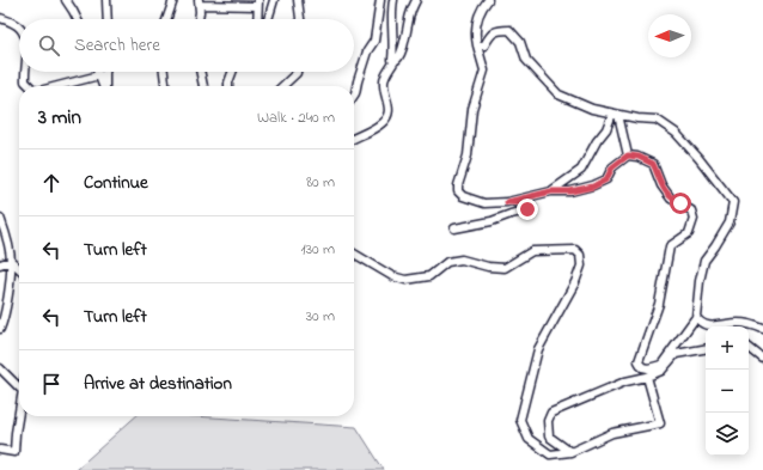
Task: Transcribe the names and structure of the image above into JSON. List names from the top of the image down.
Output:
{
  "north": "left",
  "page": {
    "search": "Search here",
    "heading": ["3 min", "Walk · 240 m"],
    "list": [
      ["Continue", "80 m"],
      ["Turn left", "130 m"],
      ["Turn left", "30 m"],
      "Arrive at destination"
    ],
    "map_buttons": ["+", "−"]
  }
}
